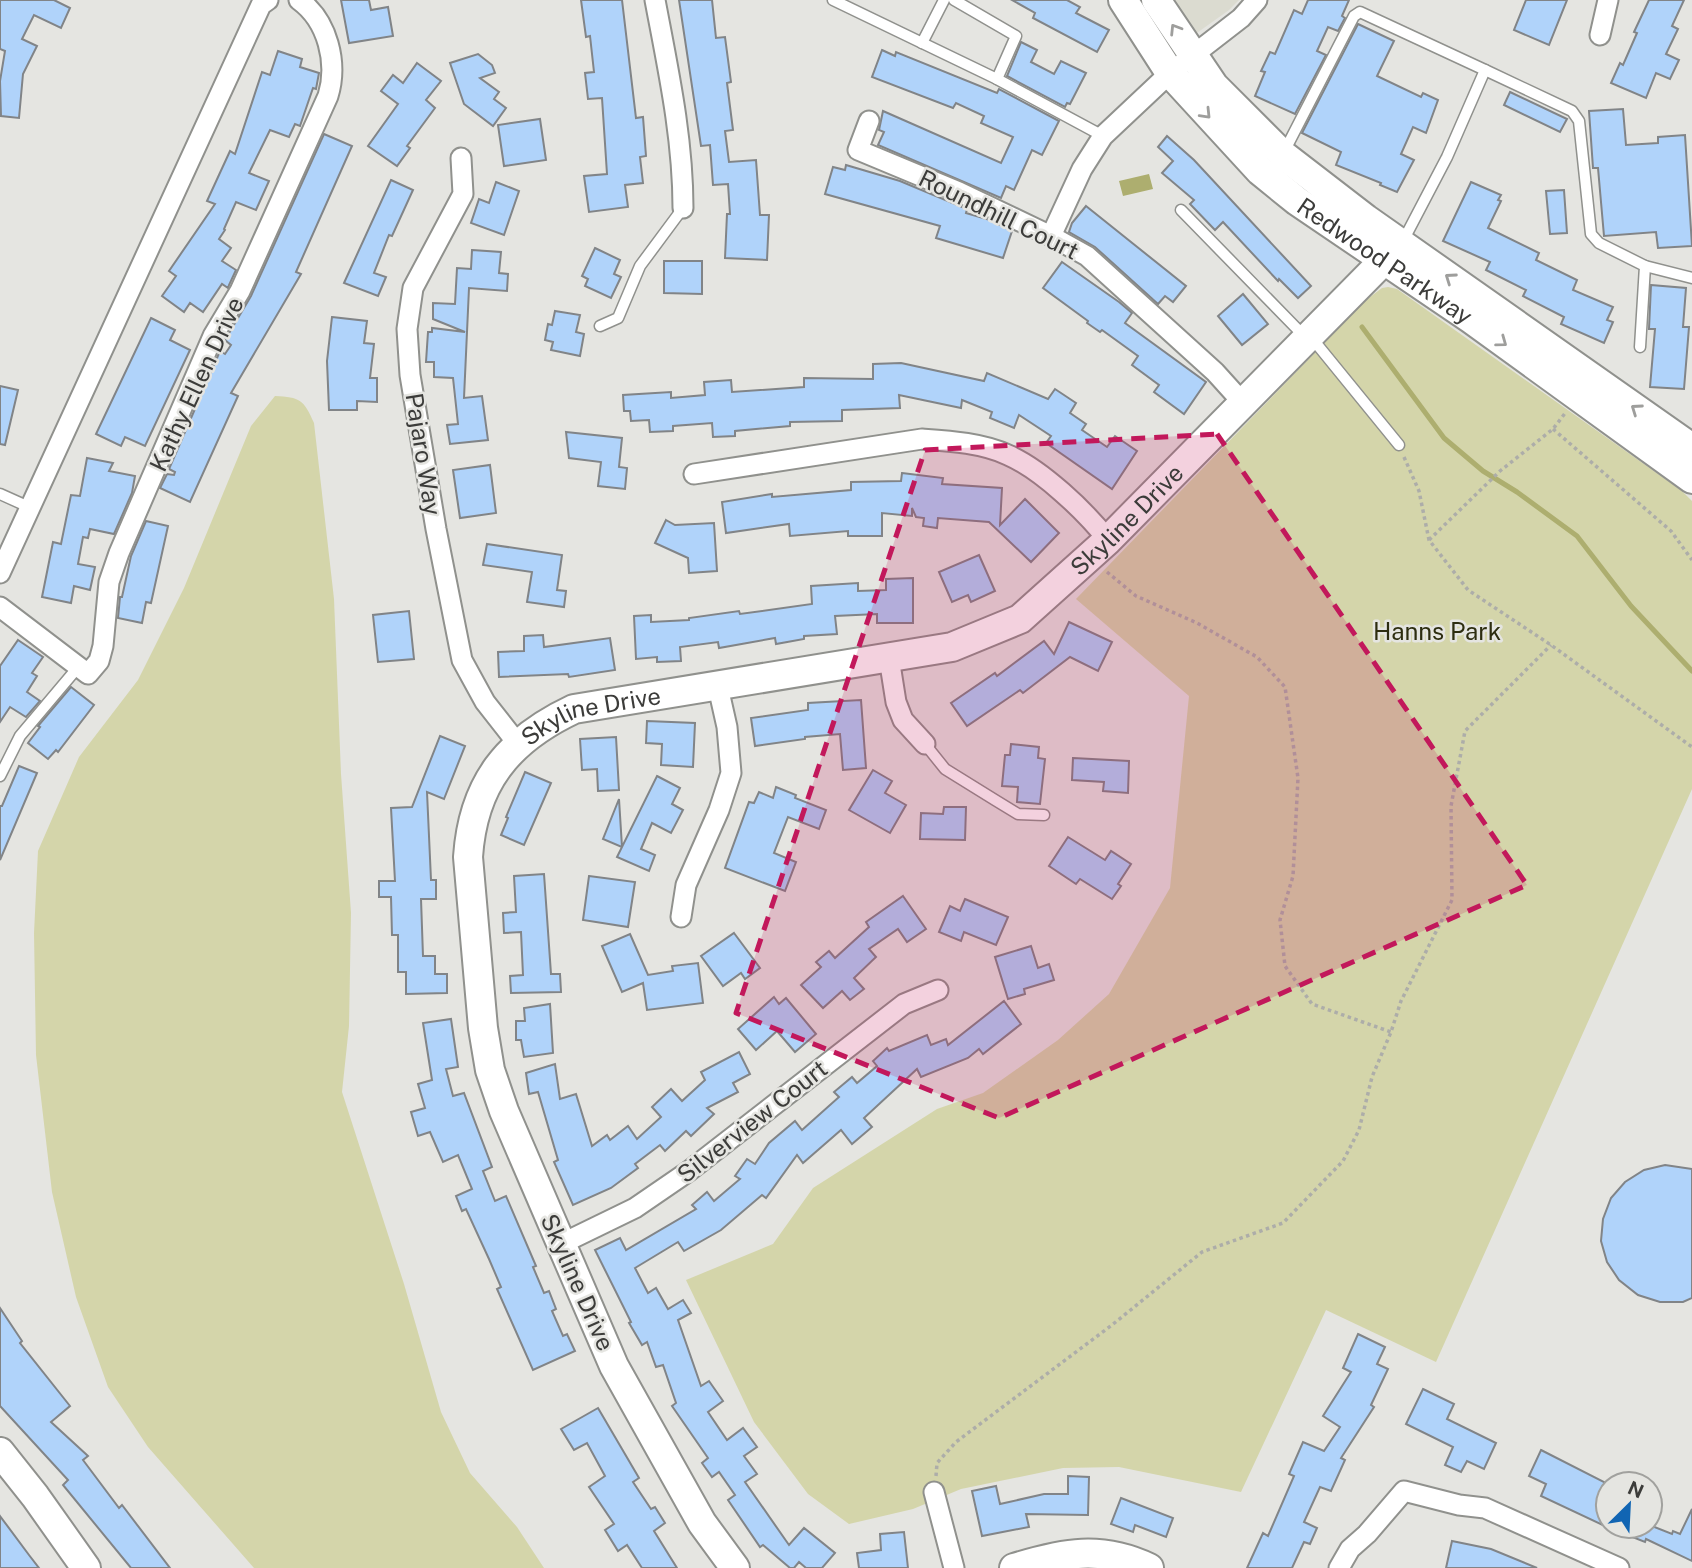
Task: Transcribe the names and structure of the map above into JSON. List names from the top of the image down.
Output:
{
  "streets": {
    "street": [
      "Roundhill Court",
      "Redwood Parkway",
      "Kathy Ellen Drive",
      "Pajaro Way",
      "Skyline Drive",
      "Silverview Court"
    ]
  },
  "crossings": [
    ["Roundhill Court", "Skyline Drive"],
    ["Redwood Parkway", "Skyline Drive"],
    ["Pajaro Way", "Skyline Drive"],
    ["Skyline Drive", "Silverview Court"]
  ],
  "parks": ["Hanns Park"],
  "north": "top right"
}
